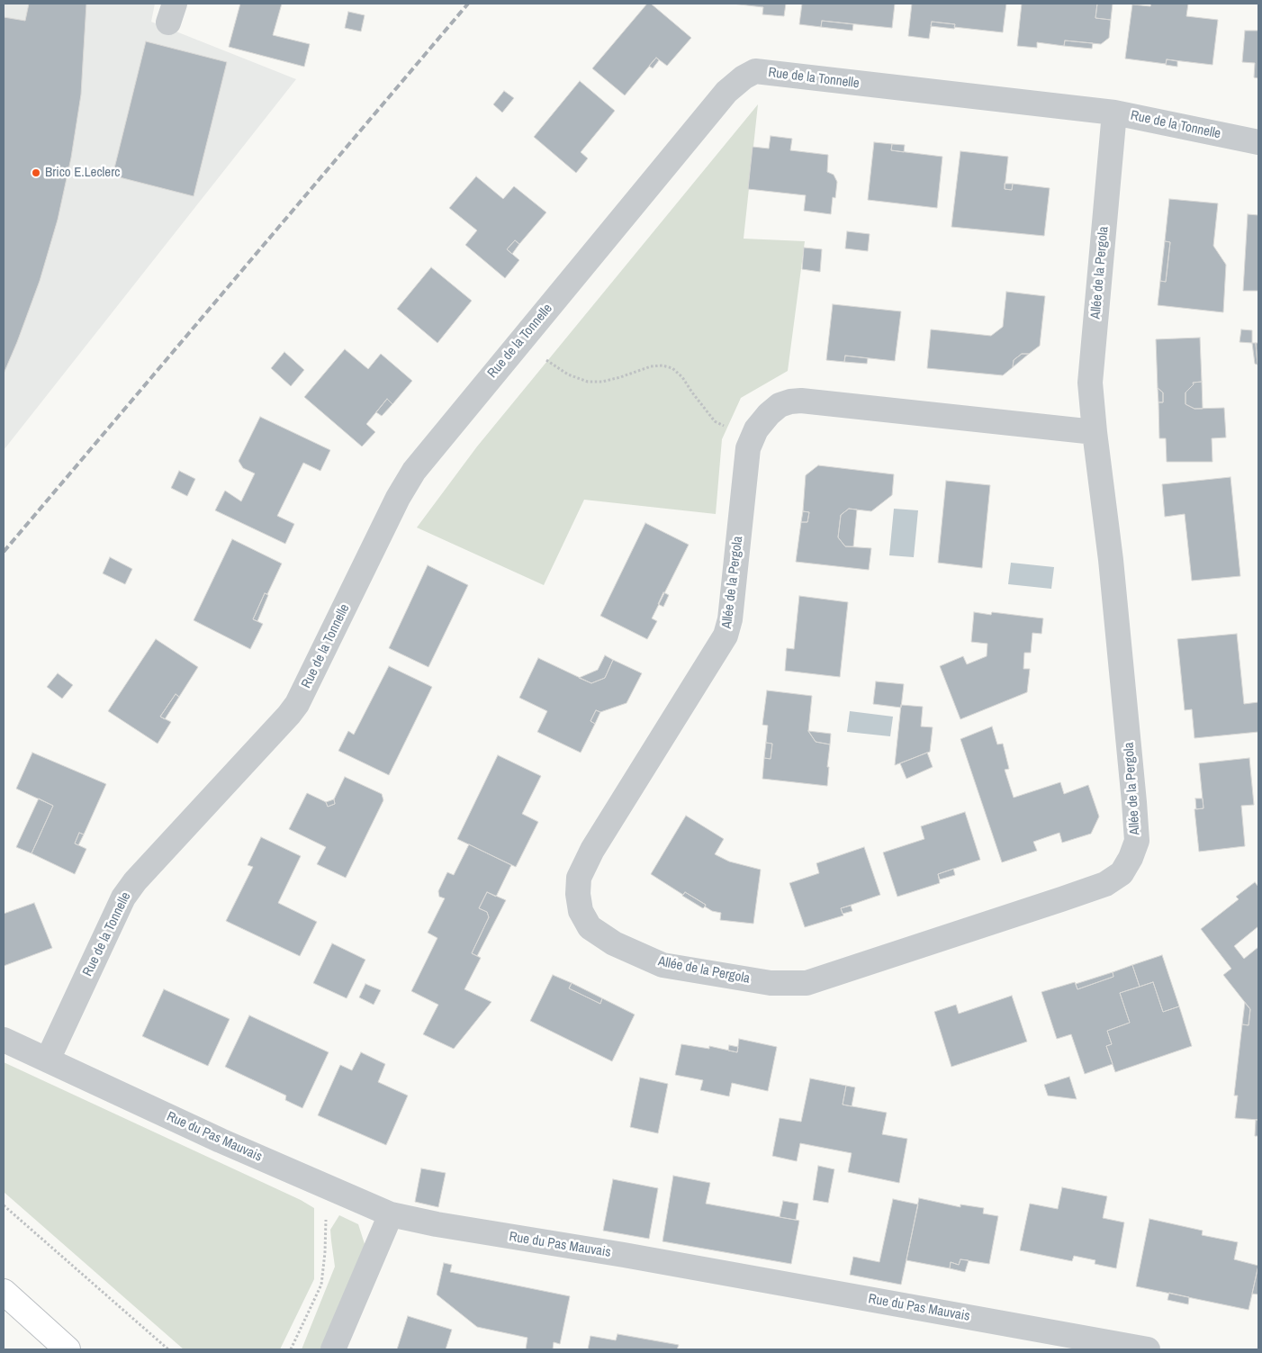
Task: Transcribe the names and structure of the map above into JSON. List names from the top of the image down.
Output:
{
  "streets": {
    "street": ["Rue de la Tonnelle", "Allée de la Pergola", "Rue du Pas Mauvais"]
  },
  "crossings": [
    ["Rue de la Tonnelle", "Allée de la Pergola"],
    ["Rue de la Tonnelle", "Rue du Pas Mauvais"]
  ],
  "places": ["Brico E.Leclerc"]
}
